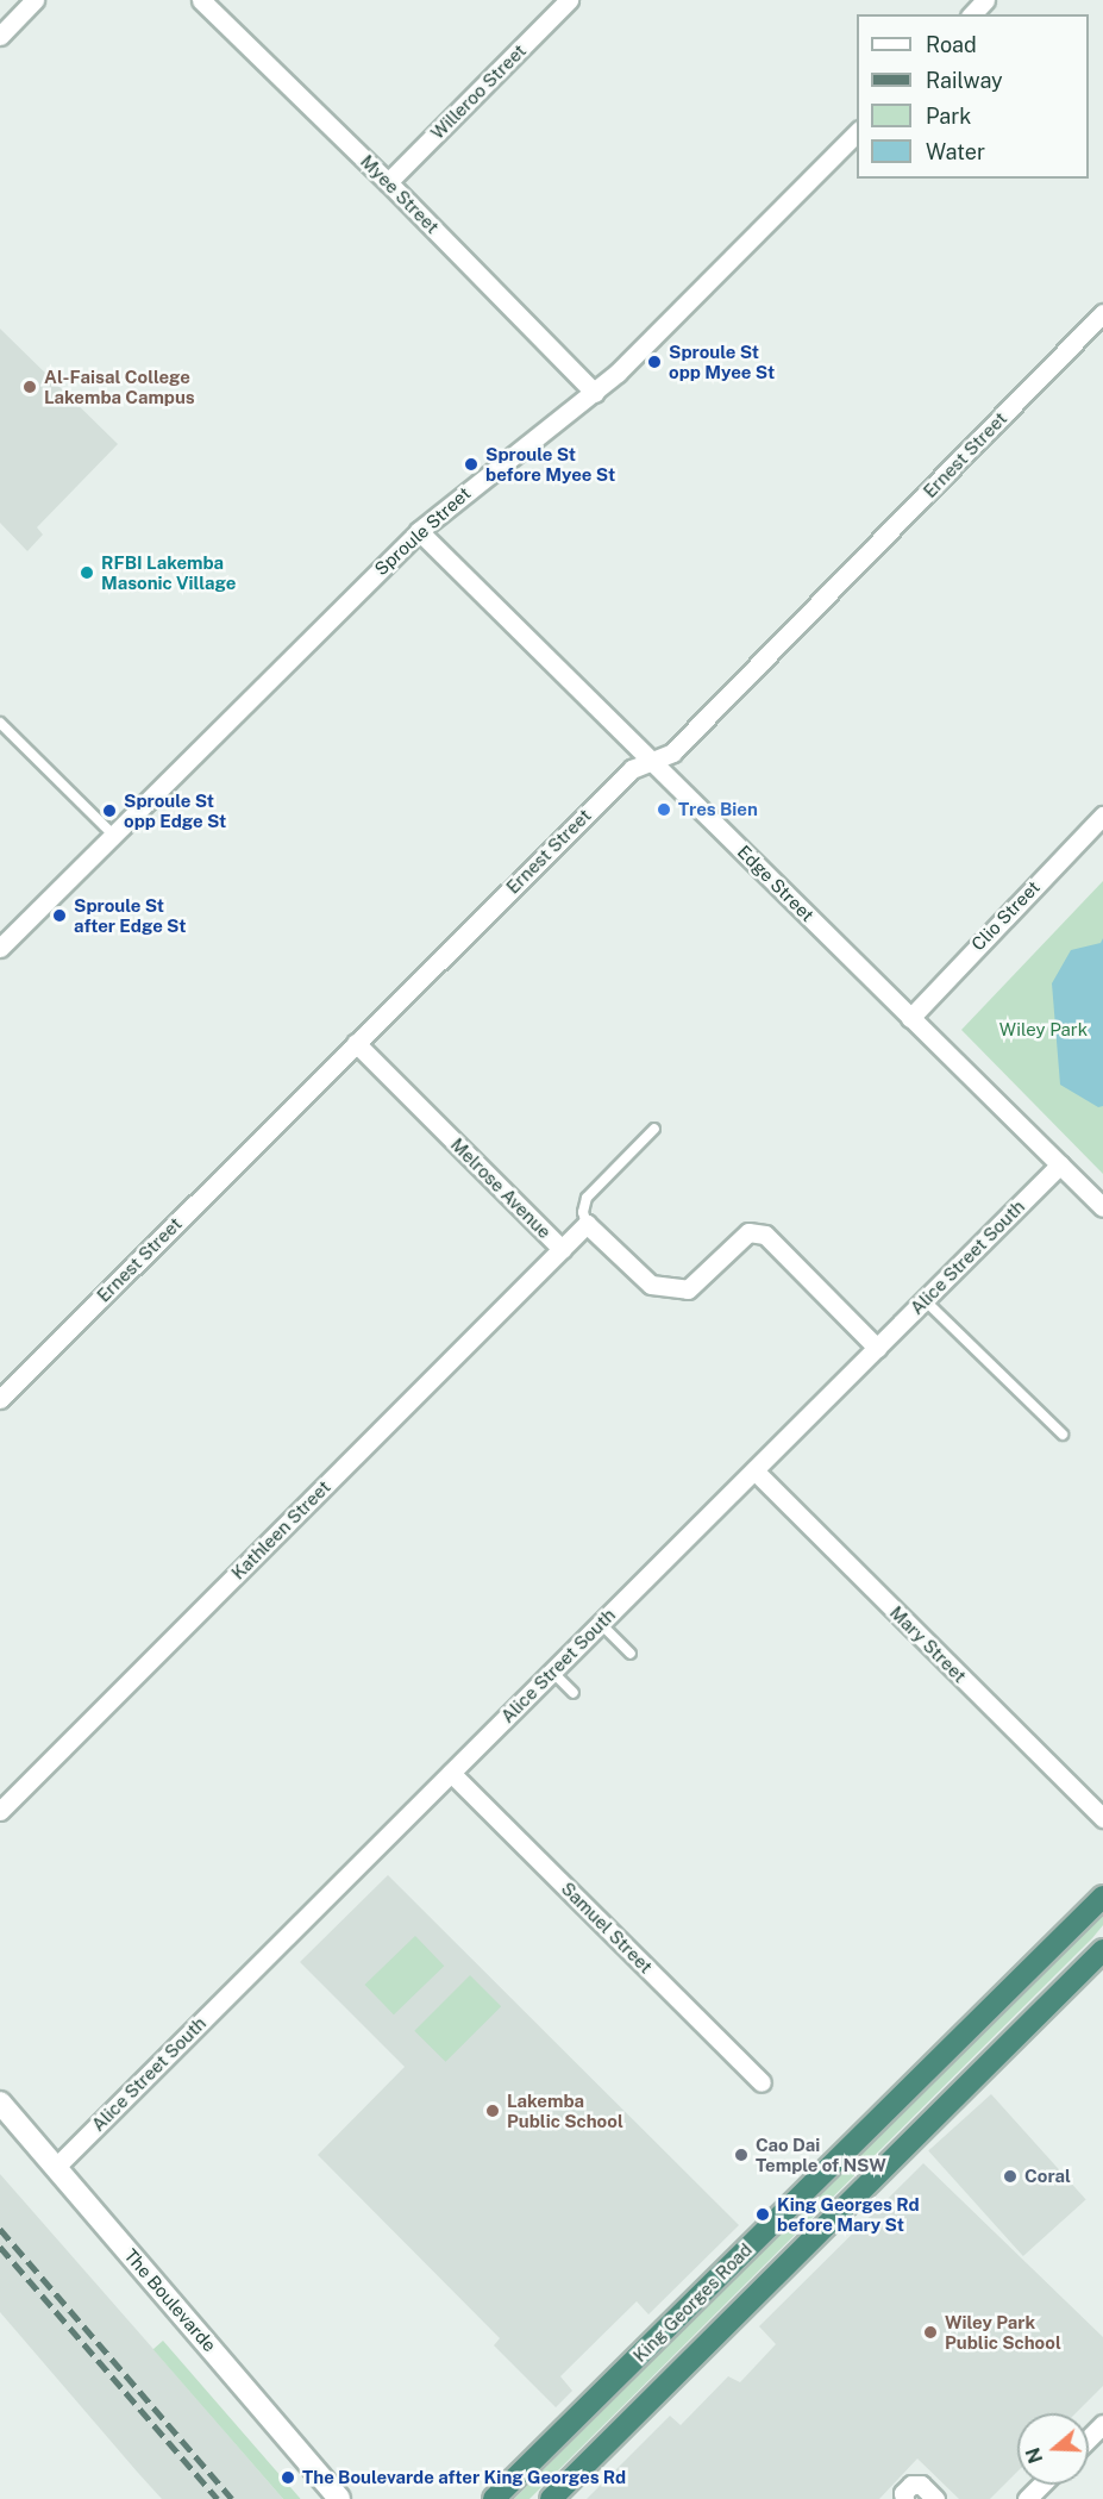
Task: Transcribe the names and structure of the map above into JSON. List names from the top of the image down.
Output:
{
  "streets": {
    "highway": ["King Georges Road"],
    "street": [
      "Willeroo Street",
      "Myee Street",
      "Ernest Street",
      "Sproule Street",
      "Edge Street",
      "Clio Street",
      "Melrose Avenue",
      "Alice Street South",
      "Kathleen Street",
      "Mary Street",
      "Samuel Street",
      "The Boulevarde"
    ]
  },
  "crossings": [
    ["Willeroo Street", "Myee Street"],
    ["Myee Street", "Sproule Street"],
    ["Ernest Street", "Edge Street"],
    ["Ernest Street", "Melrose Avenue"],
    ["Sproule Street", "Edge Street"],
    ["Edge Street", "Clio Street"],
    ["Edge Street", "Alice Street South"],
    ["Melrose Avenue", "Kathleen Street"],
    ["Alice Street South", "Mary Street"],
    ["Alice Street South", "Samuel Street"],
    ["Alice Street South", "The Boulevarde"]
  ],
  "parks": ["Wiley Park"],
  "places": [
    "Sproule St opp Myee St",
    "Al-Faisal College Lakemba Campus",
    "Sproule St before Myee St",
    "RFBI Lakemba Masonic Village",
    "Tres Bien",
    "Sproule St opp Edge St",
    "Sproule St after Edge St",
    "Lakemba Public School",
    "Cao Dai Temple of NSW",
    "Coral",
    "King Georges Rd before Mary St",
    "Wiley Park Public School",
    "The Boulevarde after King Georges Rd"
  ],
  "legend": [
    "Road",
    "Railway",
    "Park",
    "Water"
  ],
  "north": "left"
}
